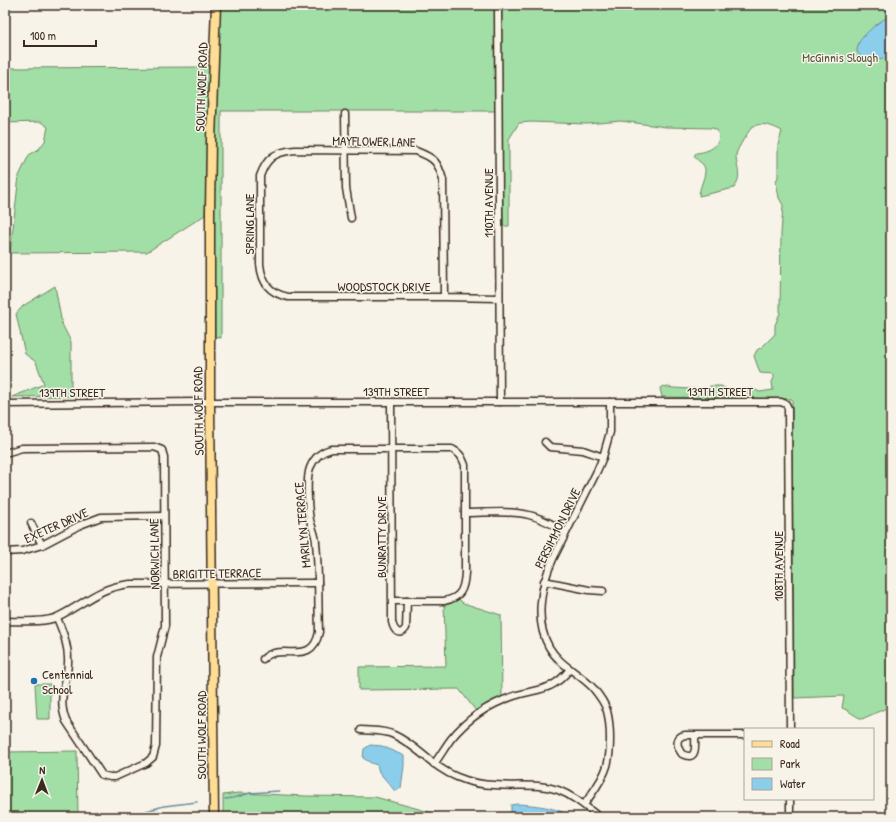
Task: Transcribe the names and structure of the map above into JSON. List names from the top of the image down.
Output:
{
  "streets": {
    "main road": ["SOUTH WOLF ROAD"],
    "street": [
      "MAYFLOWER LANE",
      "110TH AVENUE",
      "SPRING LANE",
      "WOODSTOCK DRIVE",
      "139TH STREET",
      "EXETER DRIVE",
      "MARILYN TERRACE",
      "PERSIMMON DRIVE",
      "BUNRATTY DRIVE",
      "NORWICH LANE",
      "108TH AVENUE",
      "BRIGITTE TERRACE"
    ]
  },
  "crossings": [
    ["SOUTH WOLF ROAD", "139TH STREET"],
    ["SOUTH WOLF ROAD", "BRIGITTE TERRACE"],
    ["MAYFLOWER LANE", "SPRING LANE"],
    ["MAYFLOWER LANE", "WOODSTOCK DRIVE"],
    ["110TH AVENUE", "WOODSTOCK DRIVE"],
    ["110TH AVENUE", "139TH STREET"],
    ["SPRING LANE", "WOODSTOCK DRIVE"],
    ["139TH STREET", "PERSIMMON DRIVE"],
    ["139TH STREET", "BUNRATTY DRIVE"],
    ["139TH STREET", "108TH AVENUE"],
    ["EXETER DRIVE", "NORWICH LANE"],
    ["MARILYN TERRACE", "BUNRATTY DRIVE"],
    ["MARILYN TERRACE", "BRIGITTE TERRACE"],
    ["NORWICH LANE", "BRIGITTE TERRACE"]
  ],
  "parks": ["McGinnis Slough"],
  "places": ["Centennial School"],
  "legend": ["Road", "Park", "Water"],
  "scale_bar": "100 m",
  "north": "top"
}
